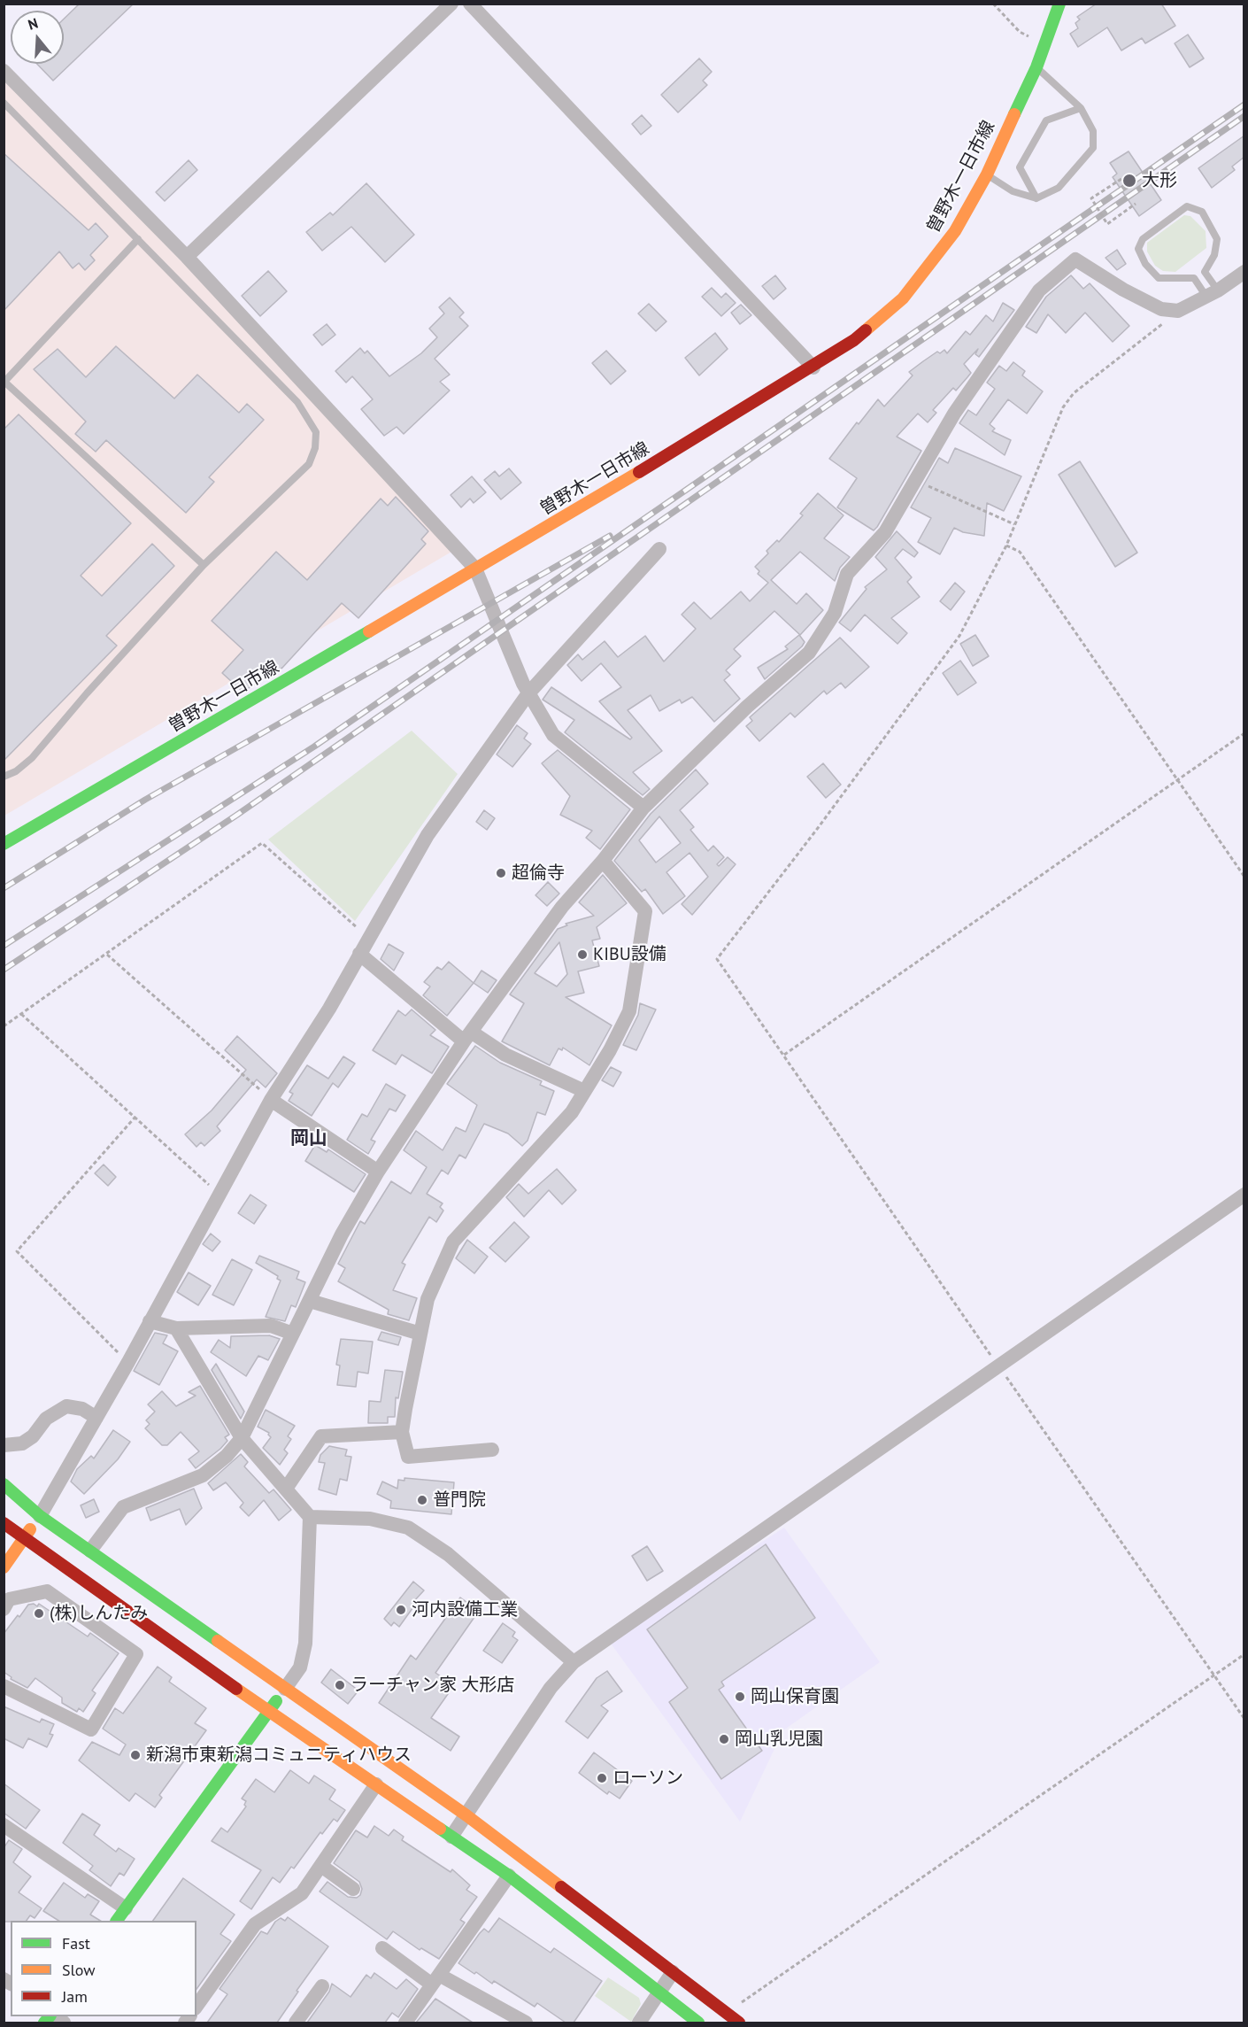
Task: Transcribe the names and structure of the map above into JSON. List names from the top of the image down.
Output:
{
  "streets": {
    "street": ["曽野木一日市線"]
  },
  "districts": ["岡山"],
  "places": [
    "大形",
    "超倫寺",
    "KIBU設備",
    "普門院",
    "河内設備工業",
    "(株)しんたみ",
    "ラーチャン家 大形店",
    "岡山保育園",
    "岡山乳児園",
    "新潟市東新潟コミュニティハウス",
    "ローソン"
  ],
  "legend": ["Fast", "Slow", "Jam"],
  "north": "top"
}
